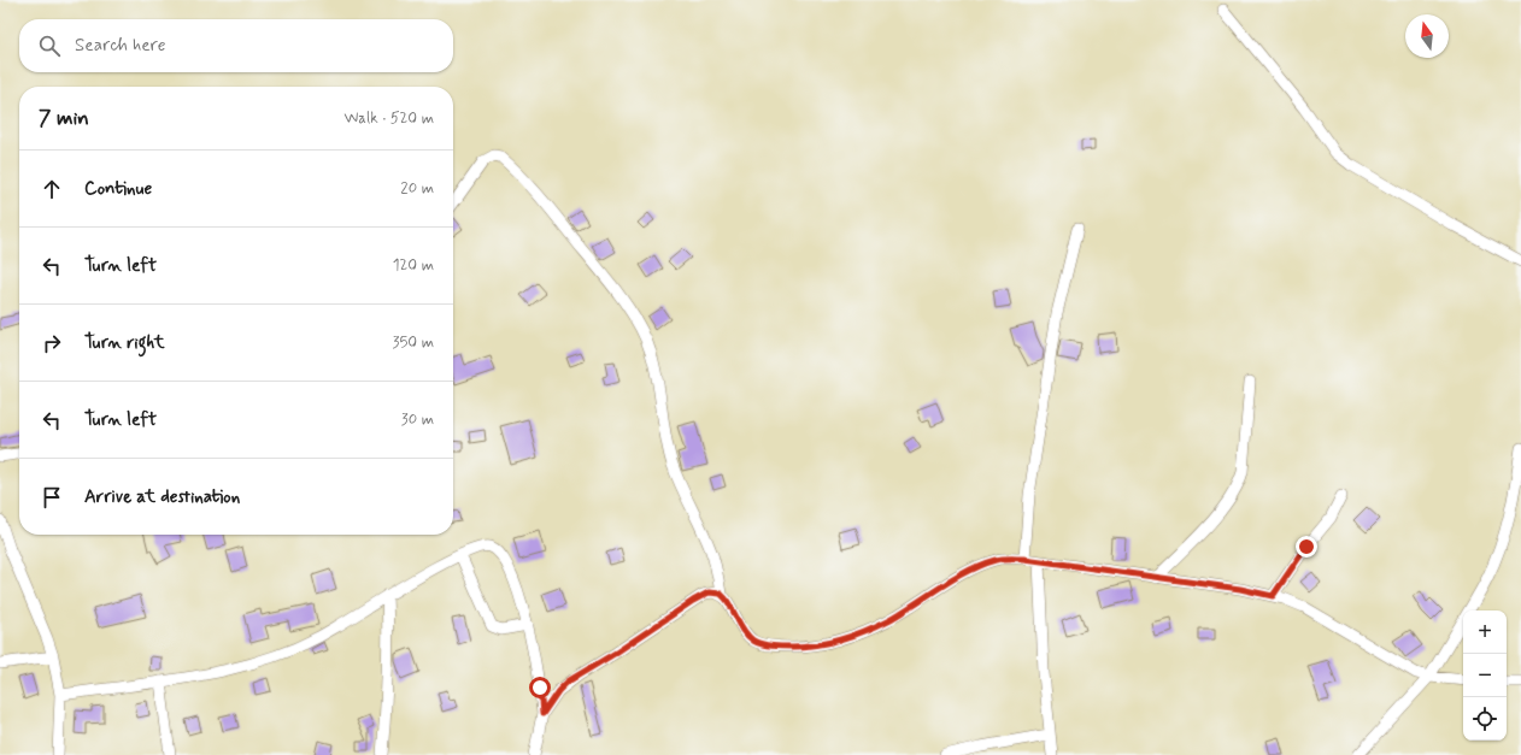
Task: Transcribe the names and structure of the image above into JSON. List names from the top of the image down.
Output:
{
  "north": "top",
  "page": {
    "search": "Search here",
    "heading": ["7 min", "Walk · 520 m"],
    "list": [
      ["Continue", "20 m"],
      ["Turn left", "120 m"],
      ["Turn right", "350 m"],
      ["Turn left", "30 m"],
      "Arrive at destination"
    ],
    "map_buttons": ["+", "−"]
  }
}
